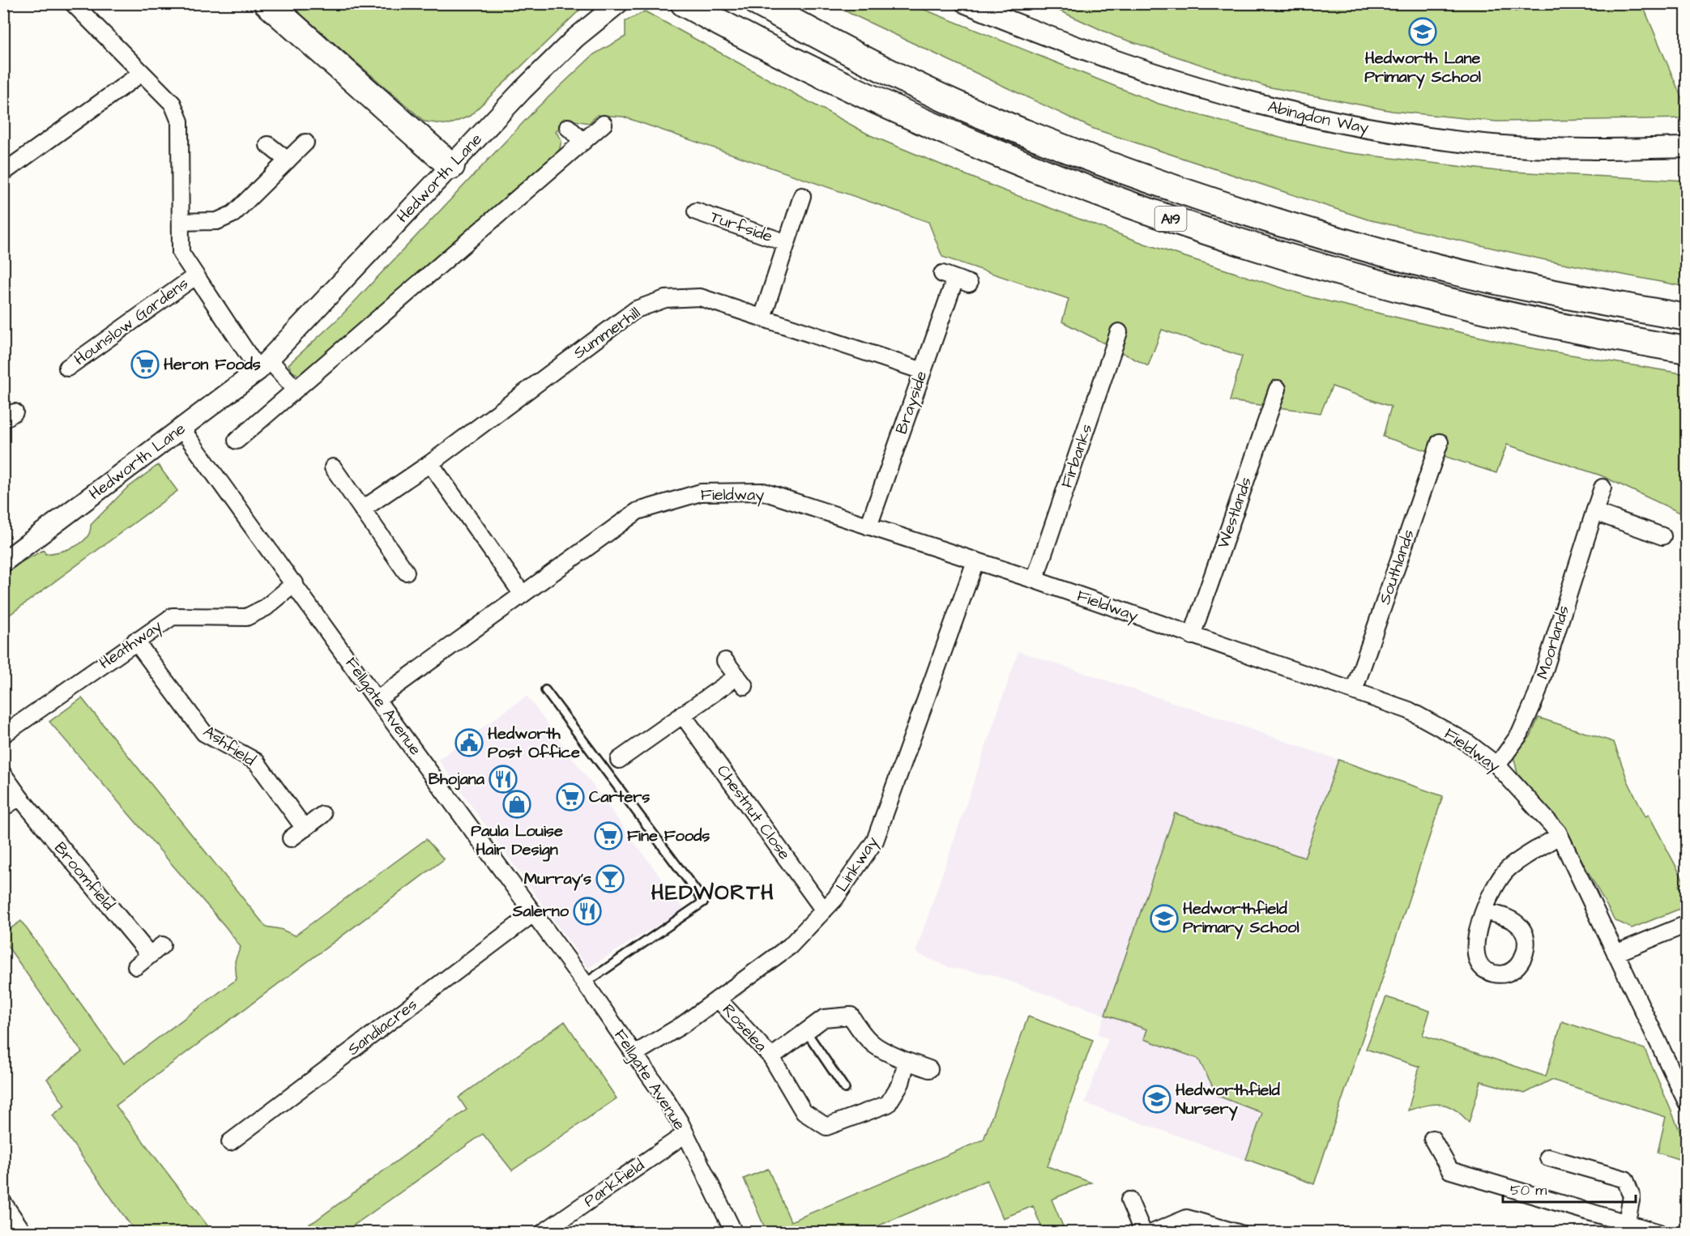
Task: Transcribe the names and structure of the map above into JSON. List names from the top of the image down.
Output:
{
  "streets": {
    "highway": ["A19"],
    "street": [
      "Abingdon Way",
      "Hedworth Lane",
      "Turfside",
      "Hounslow Gardens",
      "Summerhill",
      "Brayside",
      "Firbanks",
      "Fieldway",
      "Westlands",
      "Southlands",
      "Moorlands",
      "Heathway",
      "Fellgate Avenue",
      "Ashfield",
      "Chestnut Close",
      "Linkway",
      "Broomfield",
      "Sandiacres",
      "Roselea",
      "Parkfield"
    ]
  },
  "crossings": [
    ["Hedworth Lane", "Fellgate Avenue"],
    ["Turfside", "Summerhill"],
    ["Summerhill", "Brayside"],
    ["Brayside", "Fieldway"],
    ["Firbanks", "Fieldway"],
    ["Fieldway", "Westlands"],
    ["Fieldway", "Southlands"],
    ["Fieldway", "Moorlands"],
    ["Fieldway", "Fellgate Avenue"],
    ["Fieldway", "Linkway"],
    ["Heathway", "Fellgate Avenue"],
    ["Heathway", "Ashfield"],
    ["Fellgate Avenue", "Linkway"],
    ["Fellgate Avenue", "Sandiacres"],
    ["Fellgate Avenue", "Parkfield"],
    ["Chestnut Close", "Linkway"],
    ["Linkway", "Roselea"]
  ],
  "districts": ["HEDWORTH"],
  "places": {
    "school or university": ["Hedworth Lane Primary School", "Hedworthfield Primary School", "Hedworthfield Nursery"],
    "supermarket": ["Heron Foods", "Carters", "Fine Foods"],
    "public building": ["Hedworth Post Office"],
    "restaurant": ["Bhojana", "Salerno"],
    "shop": ["Paula Louise Hair Design"],
    "bar": ["Murray's"]
  },
  "scale_bar": "50 m"
}
